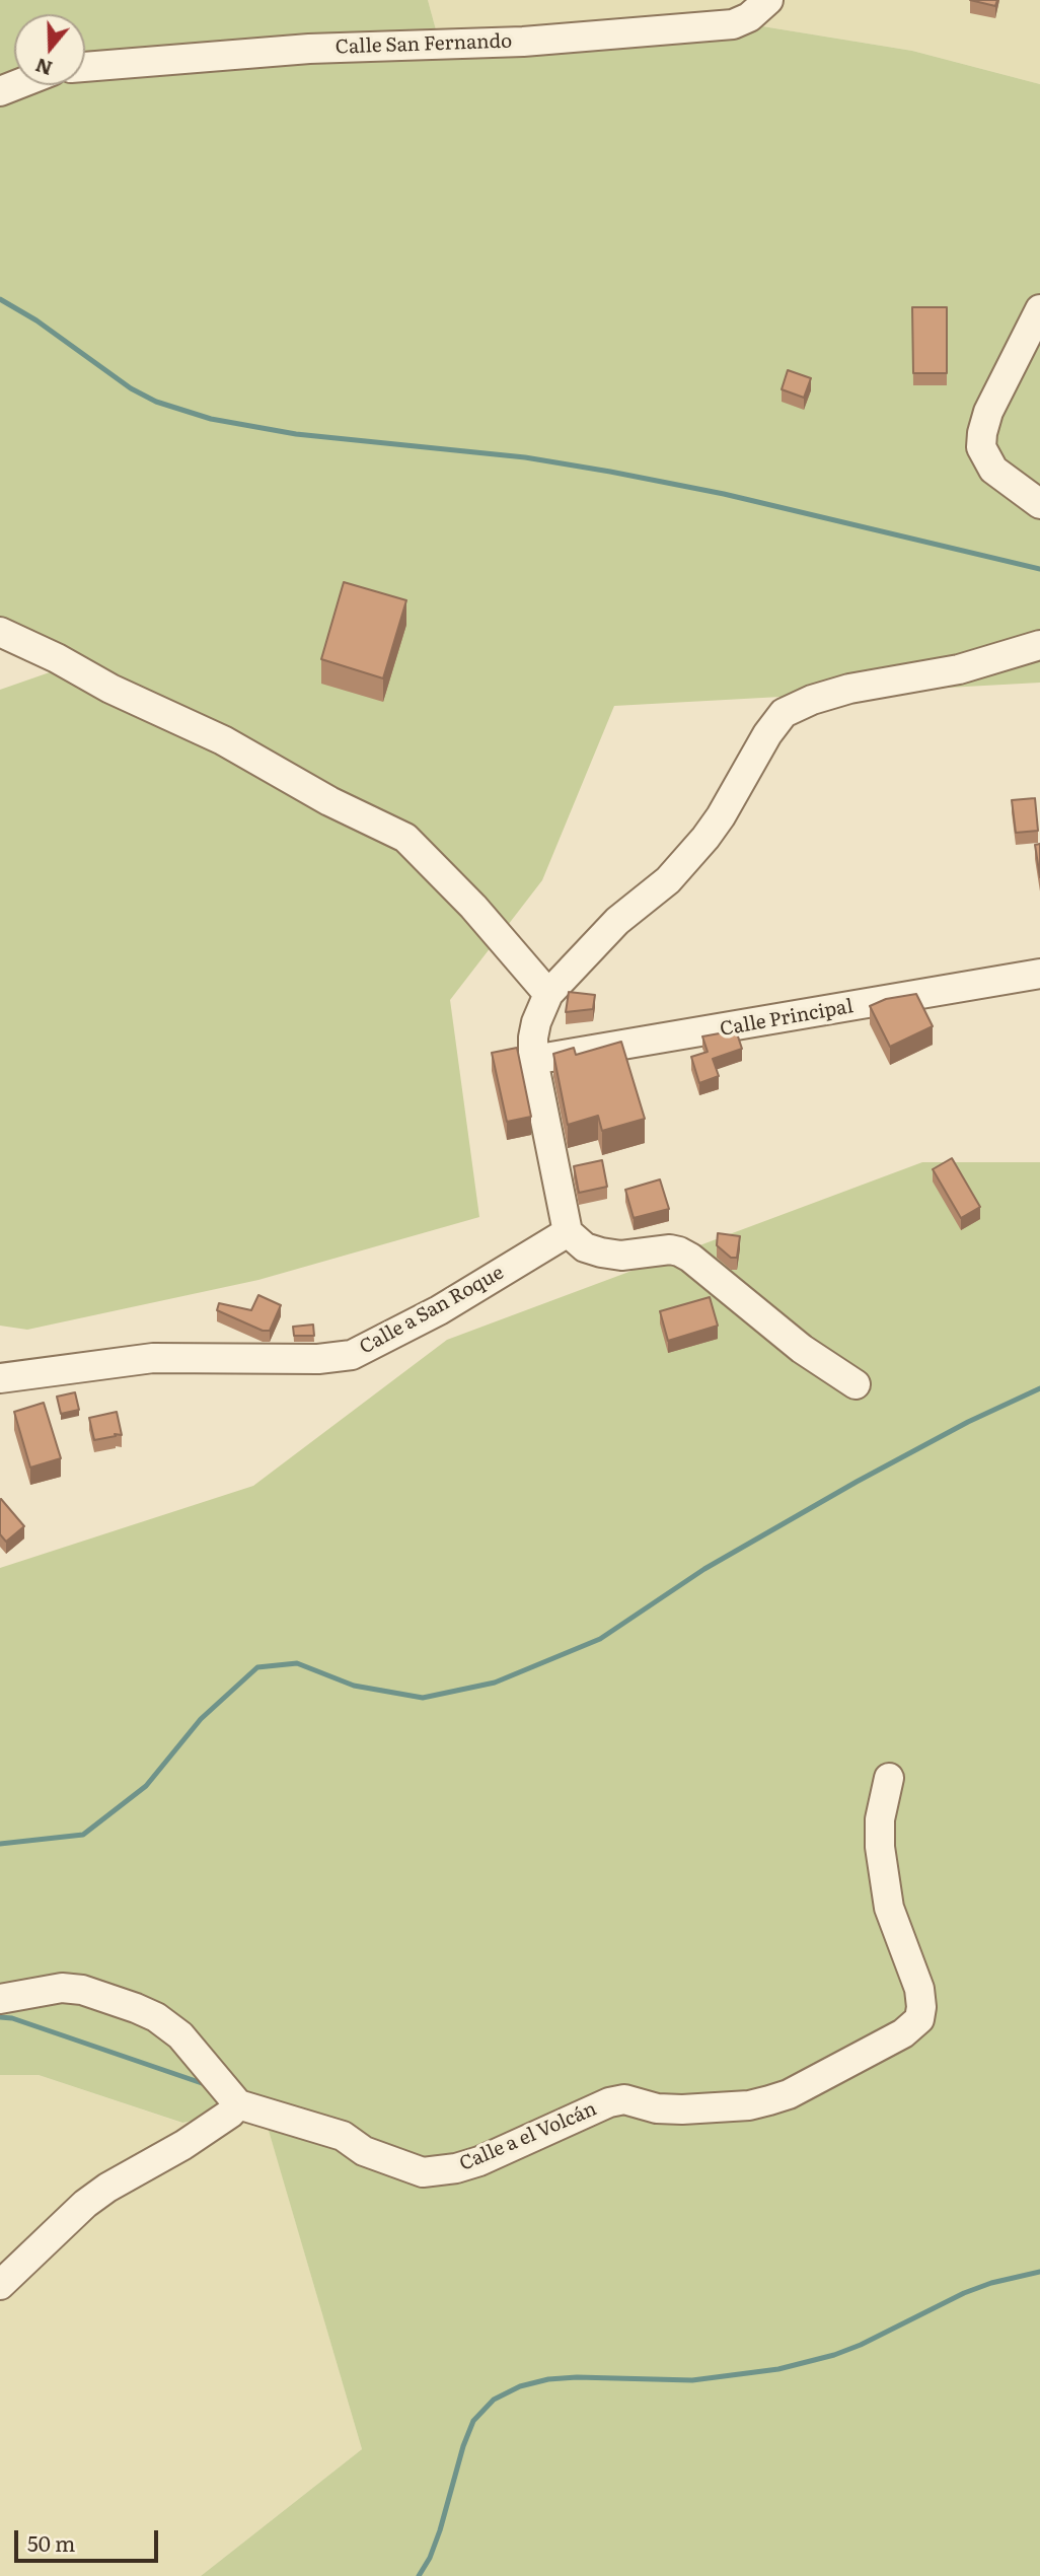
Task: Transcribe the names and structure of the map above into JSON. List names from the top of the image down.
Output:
{
  "streets": {
    "street": [
      "Calle San Fernando",
      "Calle Principal",
      "Calle a San Roque",
      "Calle a el Volcán"
    ]
  },
  "scale_bar": "50 m",
  "north": "bottom"
}
